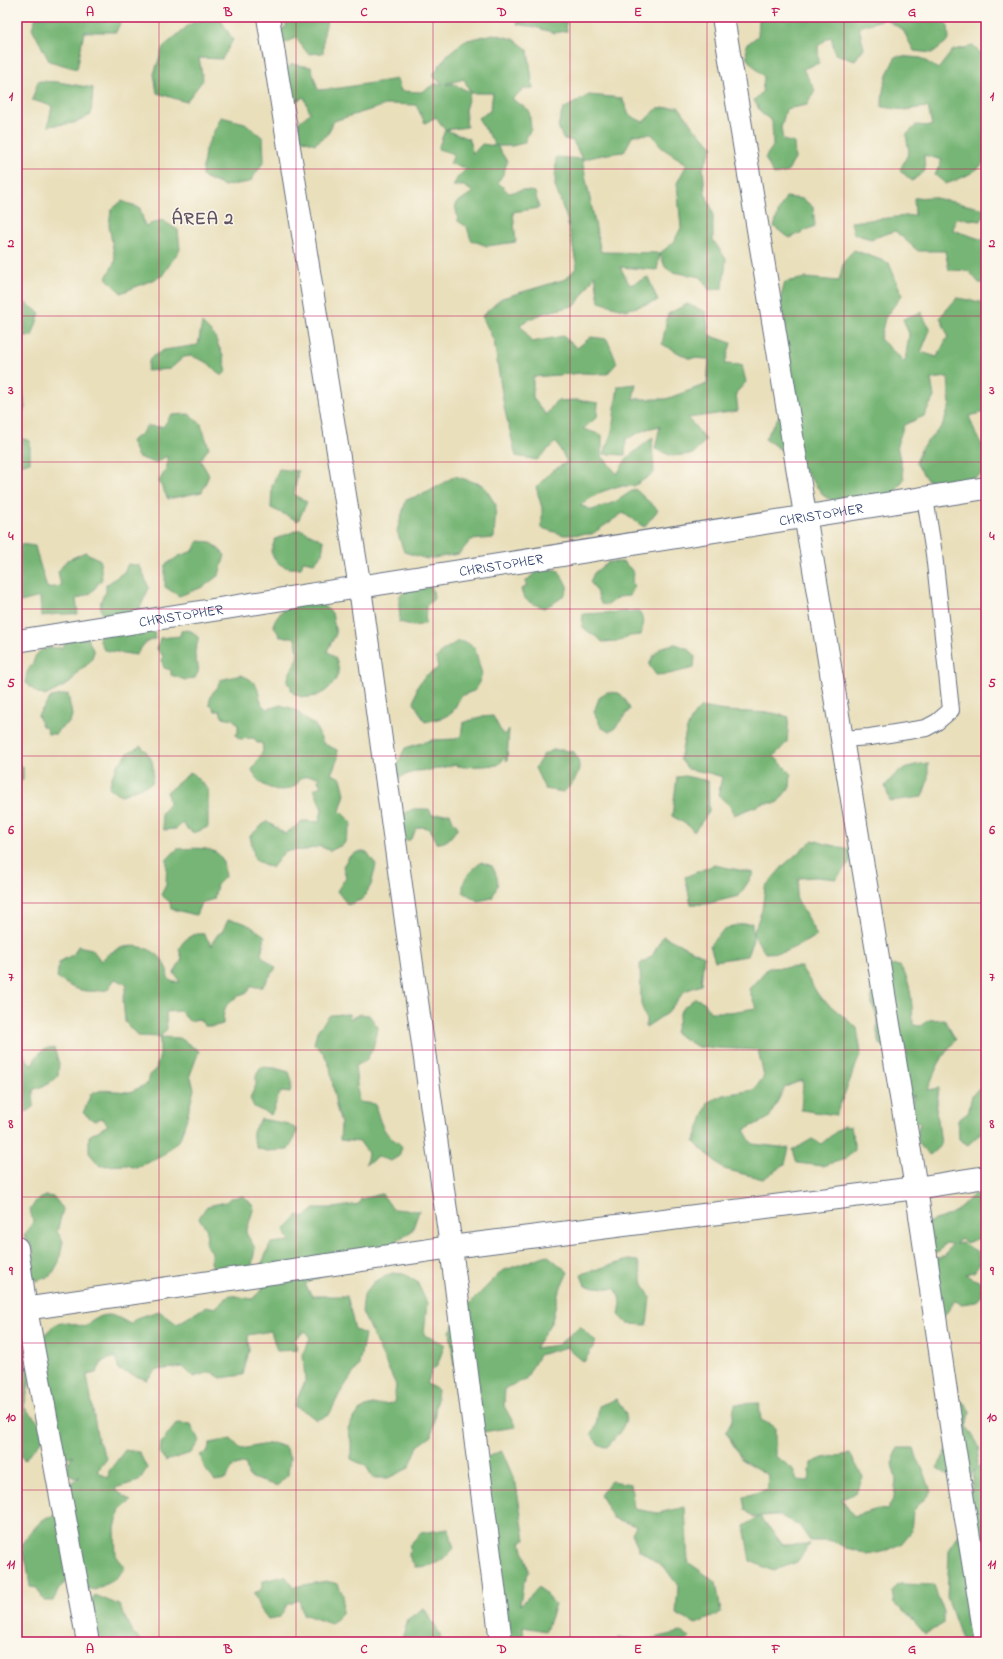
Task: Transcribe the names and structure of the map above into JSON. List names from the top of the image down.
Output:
{
  "streets": {
    "street": ["CHRISTOPHER"]
  },
  "districts": ["ÁREA 2"],
  "grid": {
    "columns": [
      "A",
      "B",
      "C",
      "D",
      "E",
      "F",
      "G"
    ],
    "rows": [
      "1",
      "2",
      "3",
      "4",
      "5",
      "6",
      "7",
      "8",
      "9",
      "10",
      "11"
    ]
  }
}
